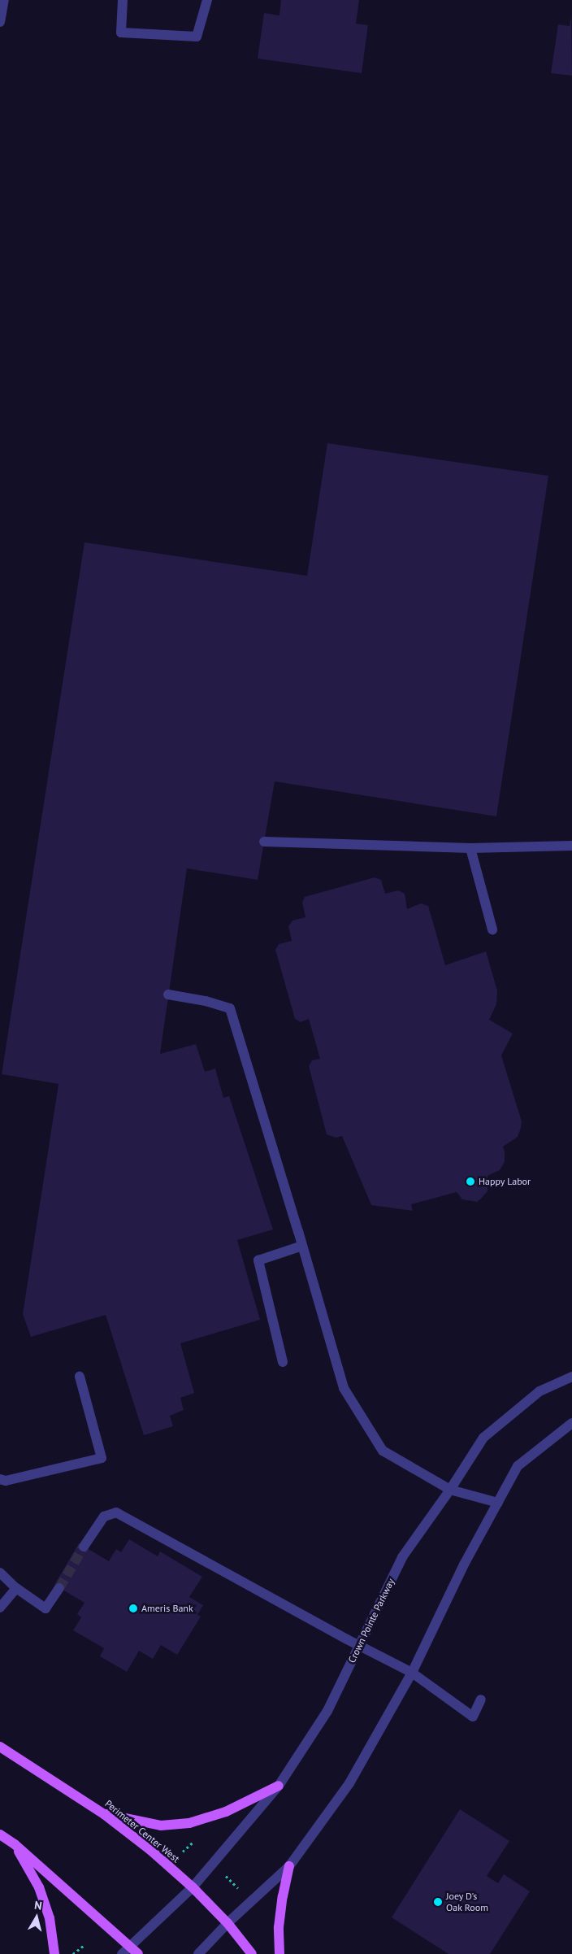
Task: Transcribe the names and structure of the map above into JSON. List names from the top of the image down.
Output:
{
  "streets": {
    "main road": ["Perimeter Center West"],
    "street": ["Crown Pointe Parkway"]
  },
  "crossings": [
    ["Crown Pointe Parkway", "Perimeter Center West"]
  ],
  "places": ["Happy Labor", "Ameris Bank", "Joey D's Oak Room"],
  "north": "top"
}
